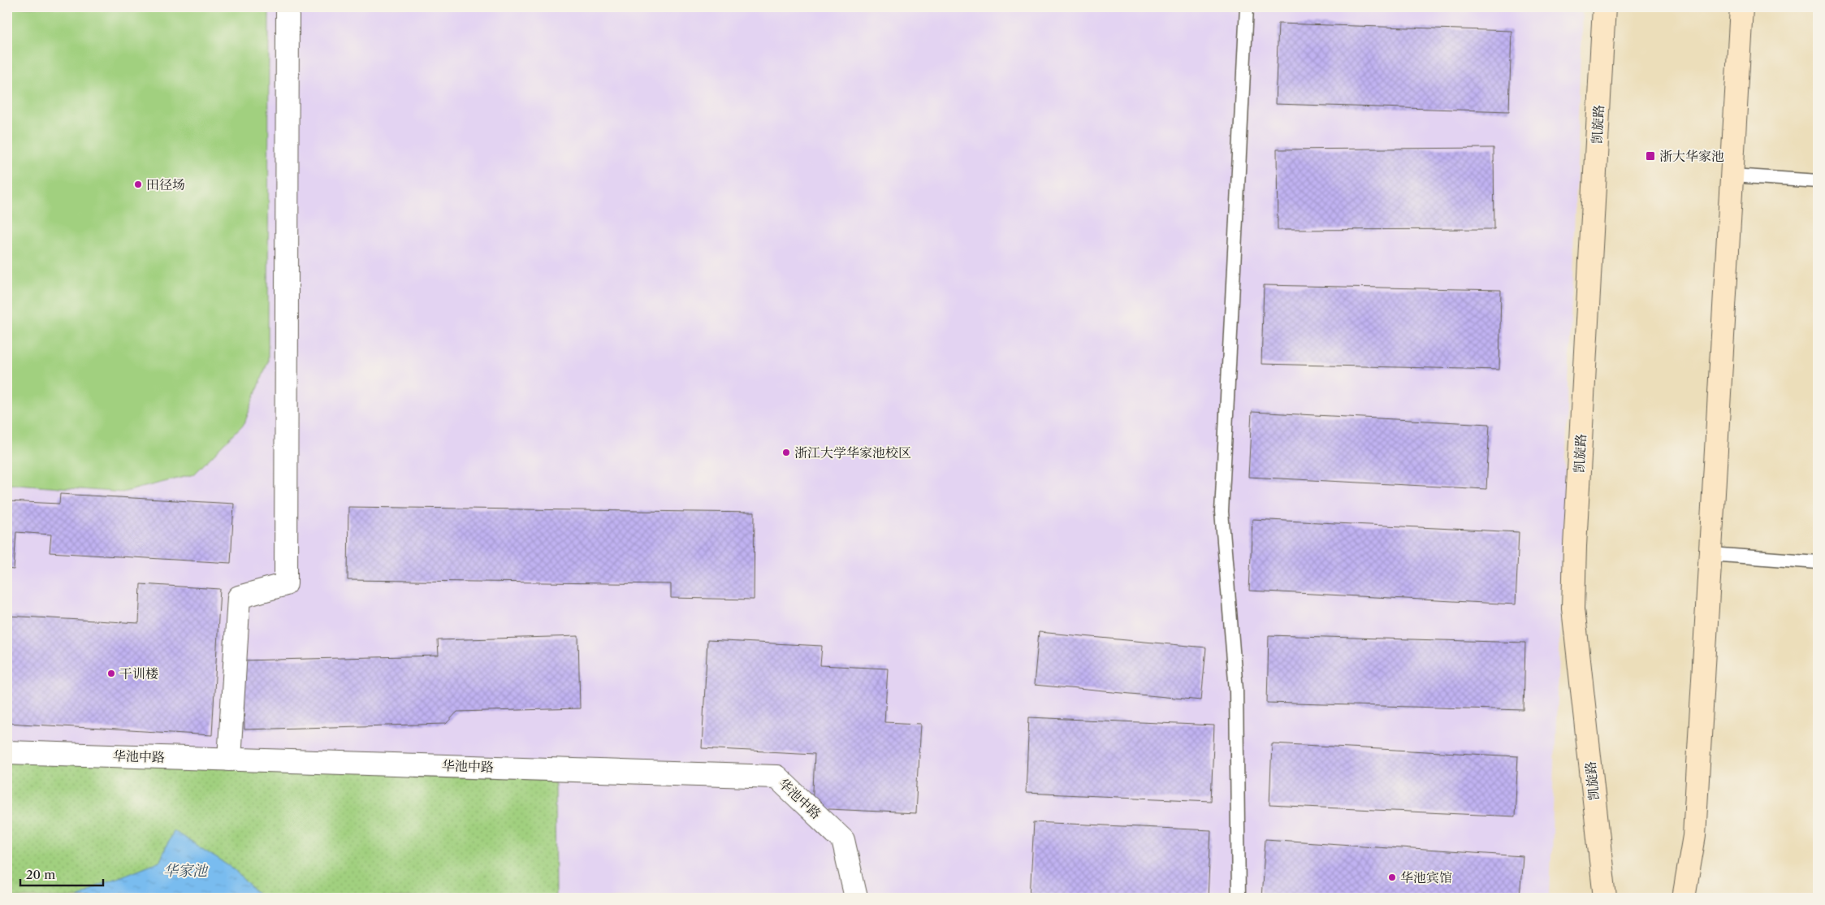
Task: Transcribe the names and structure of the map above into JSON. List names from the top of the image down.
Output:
{
  "streets": {
    "main road": ["凯旋路"],
    "street": ["华池中路"]
  },
  "water": ["华家池"],
  "places": {
    "transit": ["浙大华家池"],
    "other": [
      "田径场",
      "浙江大学华家池校区",
      "干训楼",
      "华池宾馆"
    ]
  },
  "scale_bar": "20 m"
}
